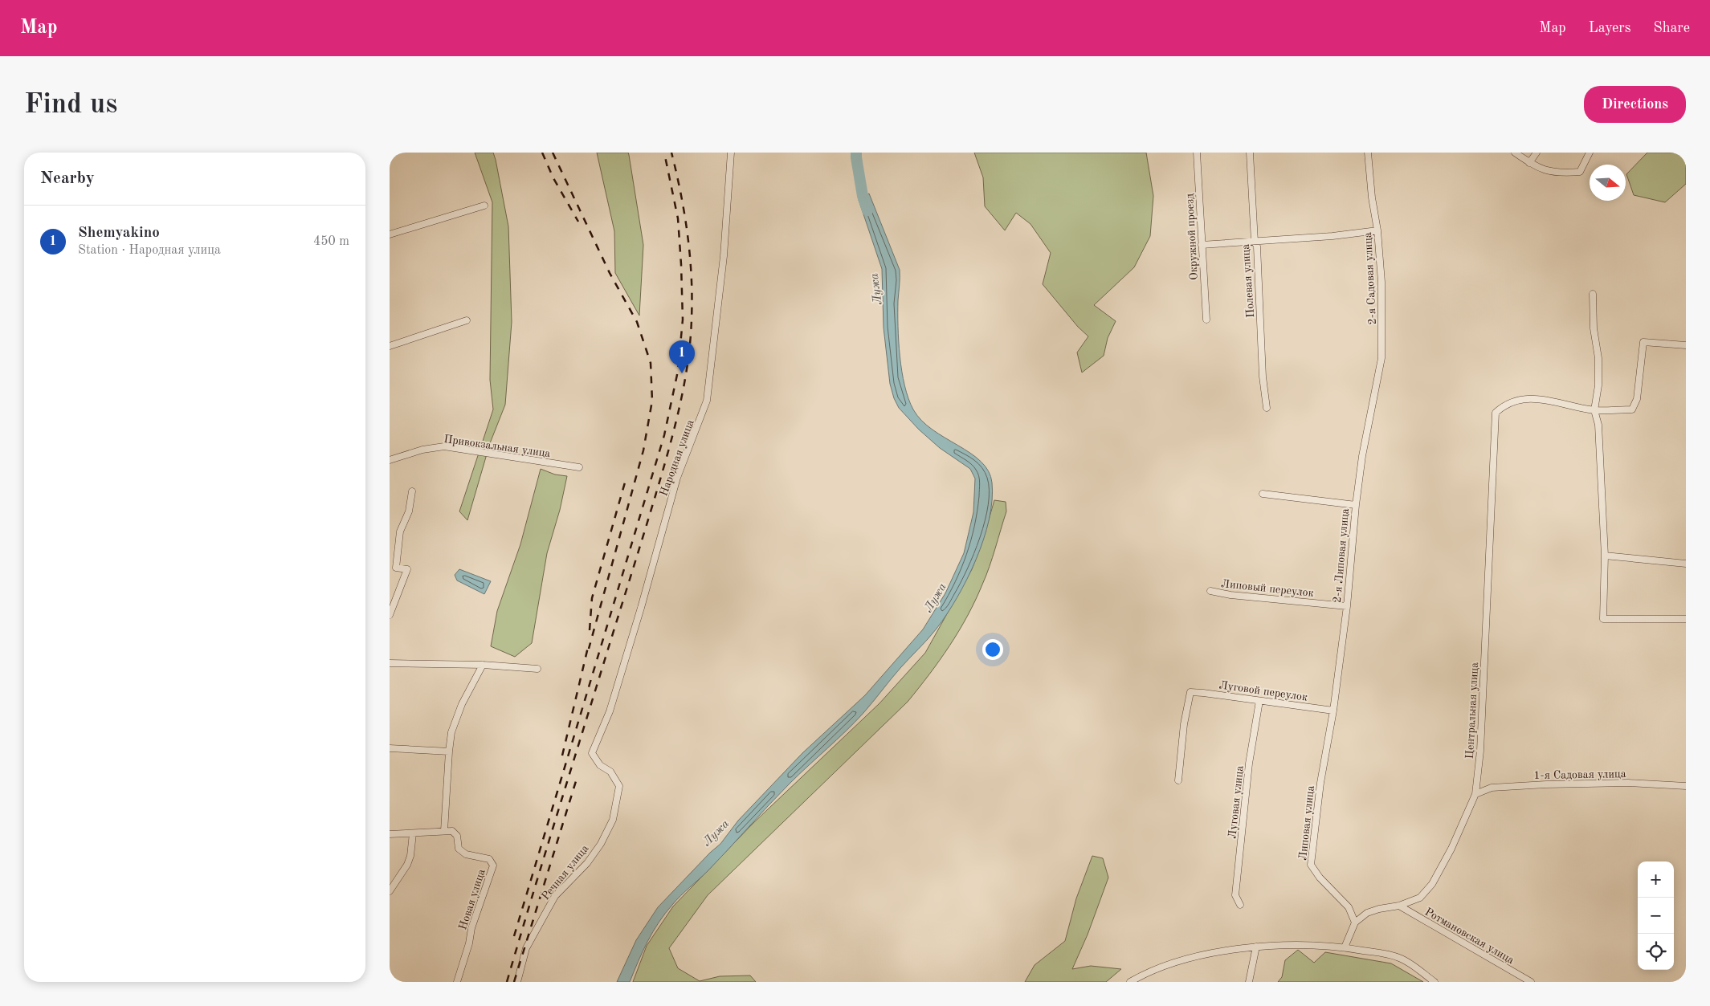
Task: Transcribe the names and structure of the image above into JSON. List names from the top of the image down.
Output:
{
  "streets": {
    "street": [
      "Окружной проезд",
      "2-я Садовая улица",
      "Полевая улица",
      "Привокзальная улица",
      "Народная улица",
      "2-я Липовая улица",
      "Липовый переулок",
      "Луговой переулок",
      "Центральная улица",
      "1-я Садовая улица",
      "Луговая улица",
      "Липовая улица",
      "Речная улица",
      "Новая улица",
      "Ротмановская улица"
    ]
  },
  "crossings": [
    ["2-я Садовая улица", "2-я Липовая улица"],
    ["Народная улица", "Речная улица"],
    ["2-я Липовая улица", "Липовый переулок"],
    ["2-я Липовая улица", "Луговой переулок"],
    ["2-я Липовая улица", "Липовая улица"],
    ["Луговой переулок", "Луговая улица"],
    ["Луговой переулок", "Липовая улица"],
    ["Центральная улица", "1-я Садовая улица"],
    ["Центральная улица", "Липовая улица"],
    ["Центральная улица", "Ротмановская улица"]
  ],
  "water": ["Лужа"],
  "north": "right",
  "page": {
    "header": "Map",
    "nav": ["Map", "Layers", "Share"],
    "buttons": "Directions",
    "title": "Find us",
    "heading": "Nearby",
    "list": [
      {
        "mark": "1",
        "name": "Shemyakino",
        "note": "Station · Народная улица",
        "value": "450 m"
      }
    ],
    "pins": "1",
    "map_buttons": ["+", "−"]
  }
}
